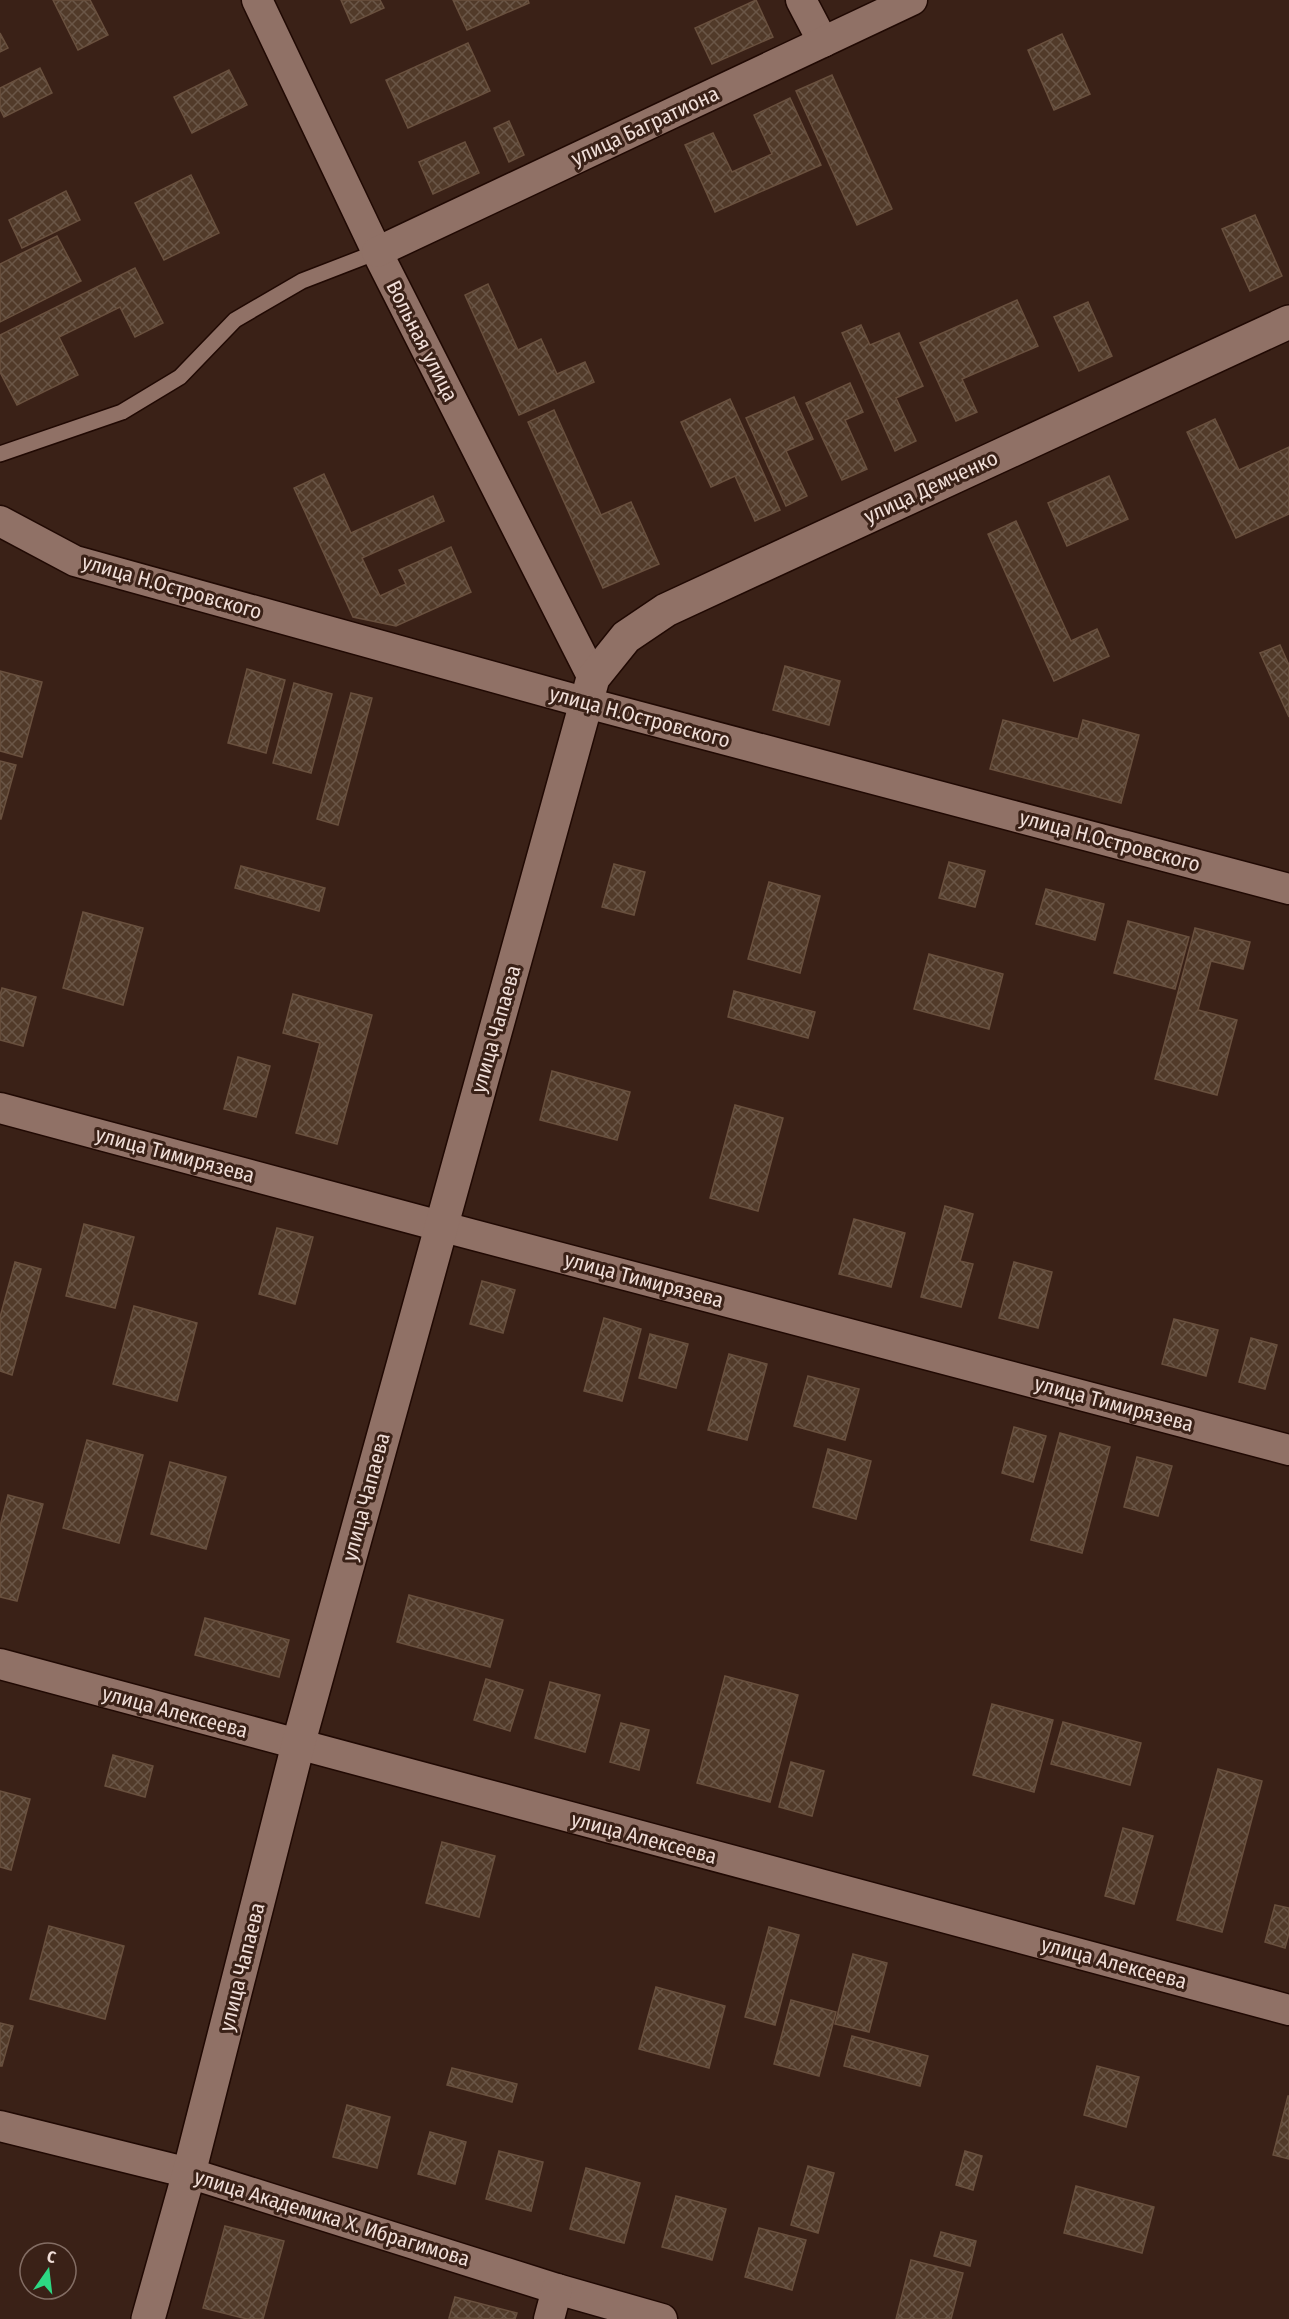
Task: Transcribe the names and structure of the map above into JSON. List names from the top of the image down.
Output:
{
  "streets": {
    "street": [
      "улица Багратиона",
      "Вольная улица",
      "улица Демченко",
      "улица Н.Островского",
      "улица Чапаева",
      "улица Тимирязева",
      "улица Алексеева",
      "улица Академика Х. Ибрагимова"
    ]
  },
  "crossings": [
    ["улица Багратиона", "Вольная улица"],
    ["Вольная улица", "улица Демченко"],
    ["Вольная улица", "улица Н.Островского"],
    ["Вольная улица", "улица Чапаева"],
    ["улица Демченко", "улица Н.Островского"],
    ["улица Демченко", "улица Чапаева"],
    ["улица Н.Островского", "улица Чапаева"],
    ["улица Чапаева", "улица Тимирязева"],
    ["улица Чапаева", "улица Алексеева"],
    ["улица Чапаева", "улица Академика Х. Ибрагимова"]
  ],
  "north": "top"
}
